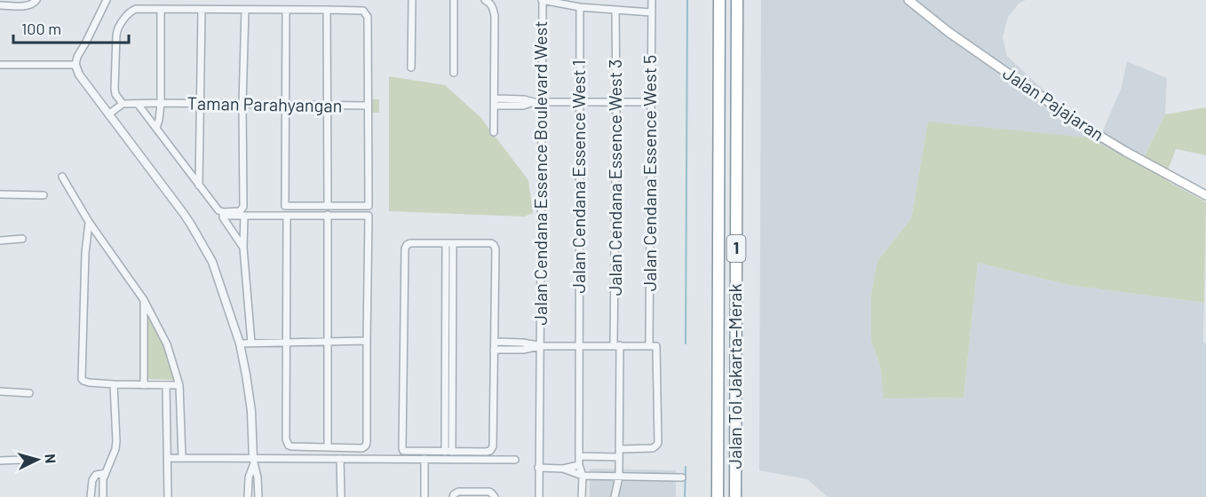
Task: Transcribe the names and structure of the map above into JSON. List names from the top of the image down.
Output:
{
  "streets": {
    "highway": ["1", "Jalan Tol Jakarta–Merak"],
    "main road": ["Jalan Pajajaran"],
    "street": [
      "Taman Parahyangan",
      "Jalan Cendana Essence Boulevard West",
      "Jalan Cendana Essence West 5",
      "Jalan Cendana Essence West 1",
      "Jalan Cendana Essence West 3"
    ]
  },
  "scale_bar": "100 m",
  "north": "right"
}
